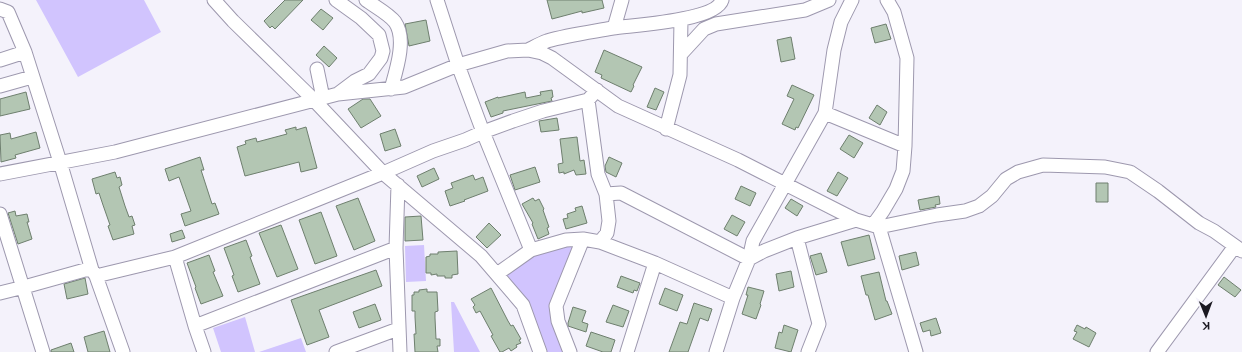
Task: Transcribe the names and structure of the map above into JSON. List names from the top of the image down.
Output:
{
  "north": "bottom"
}
